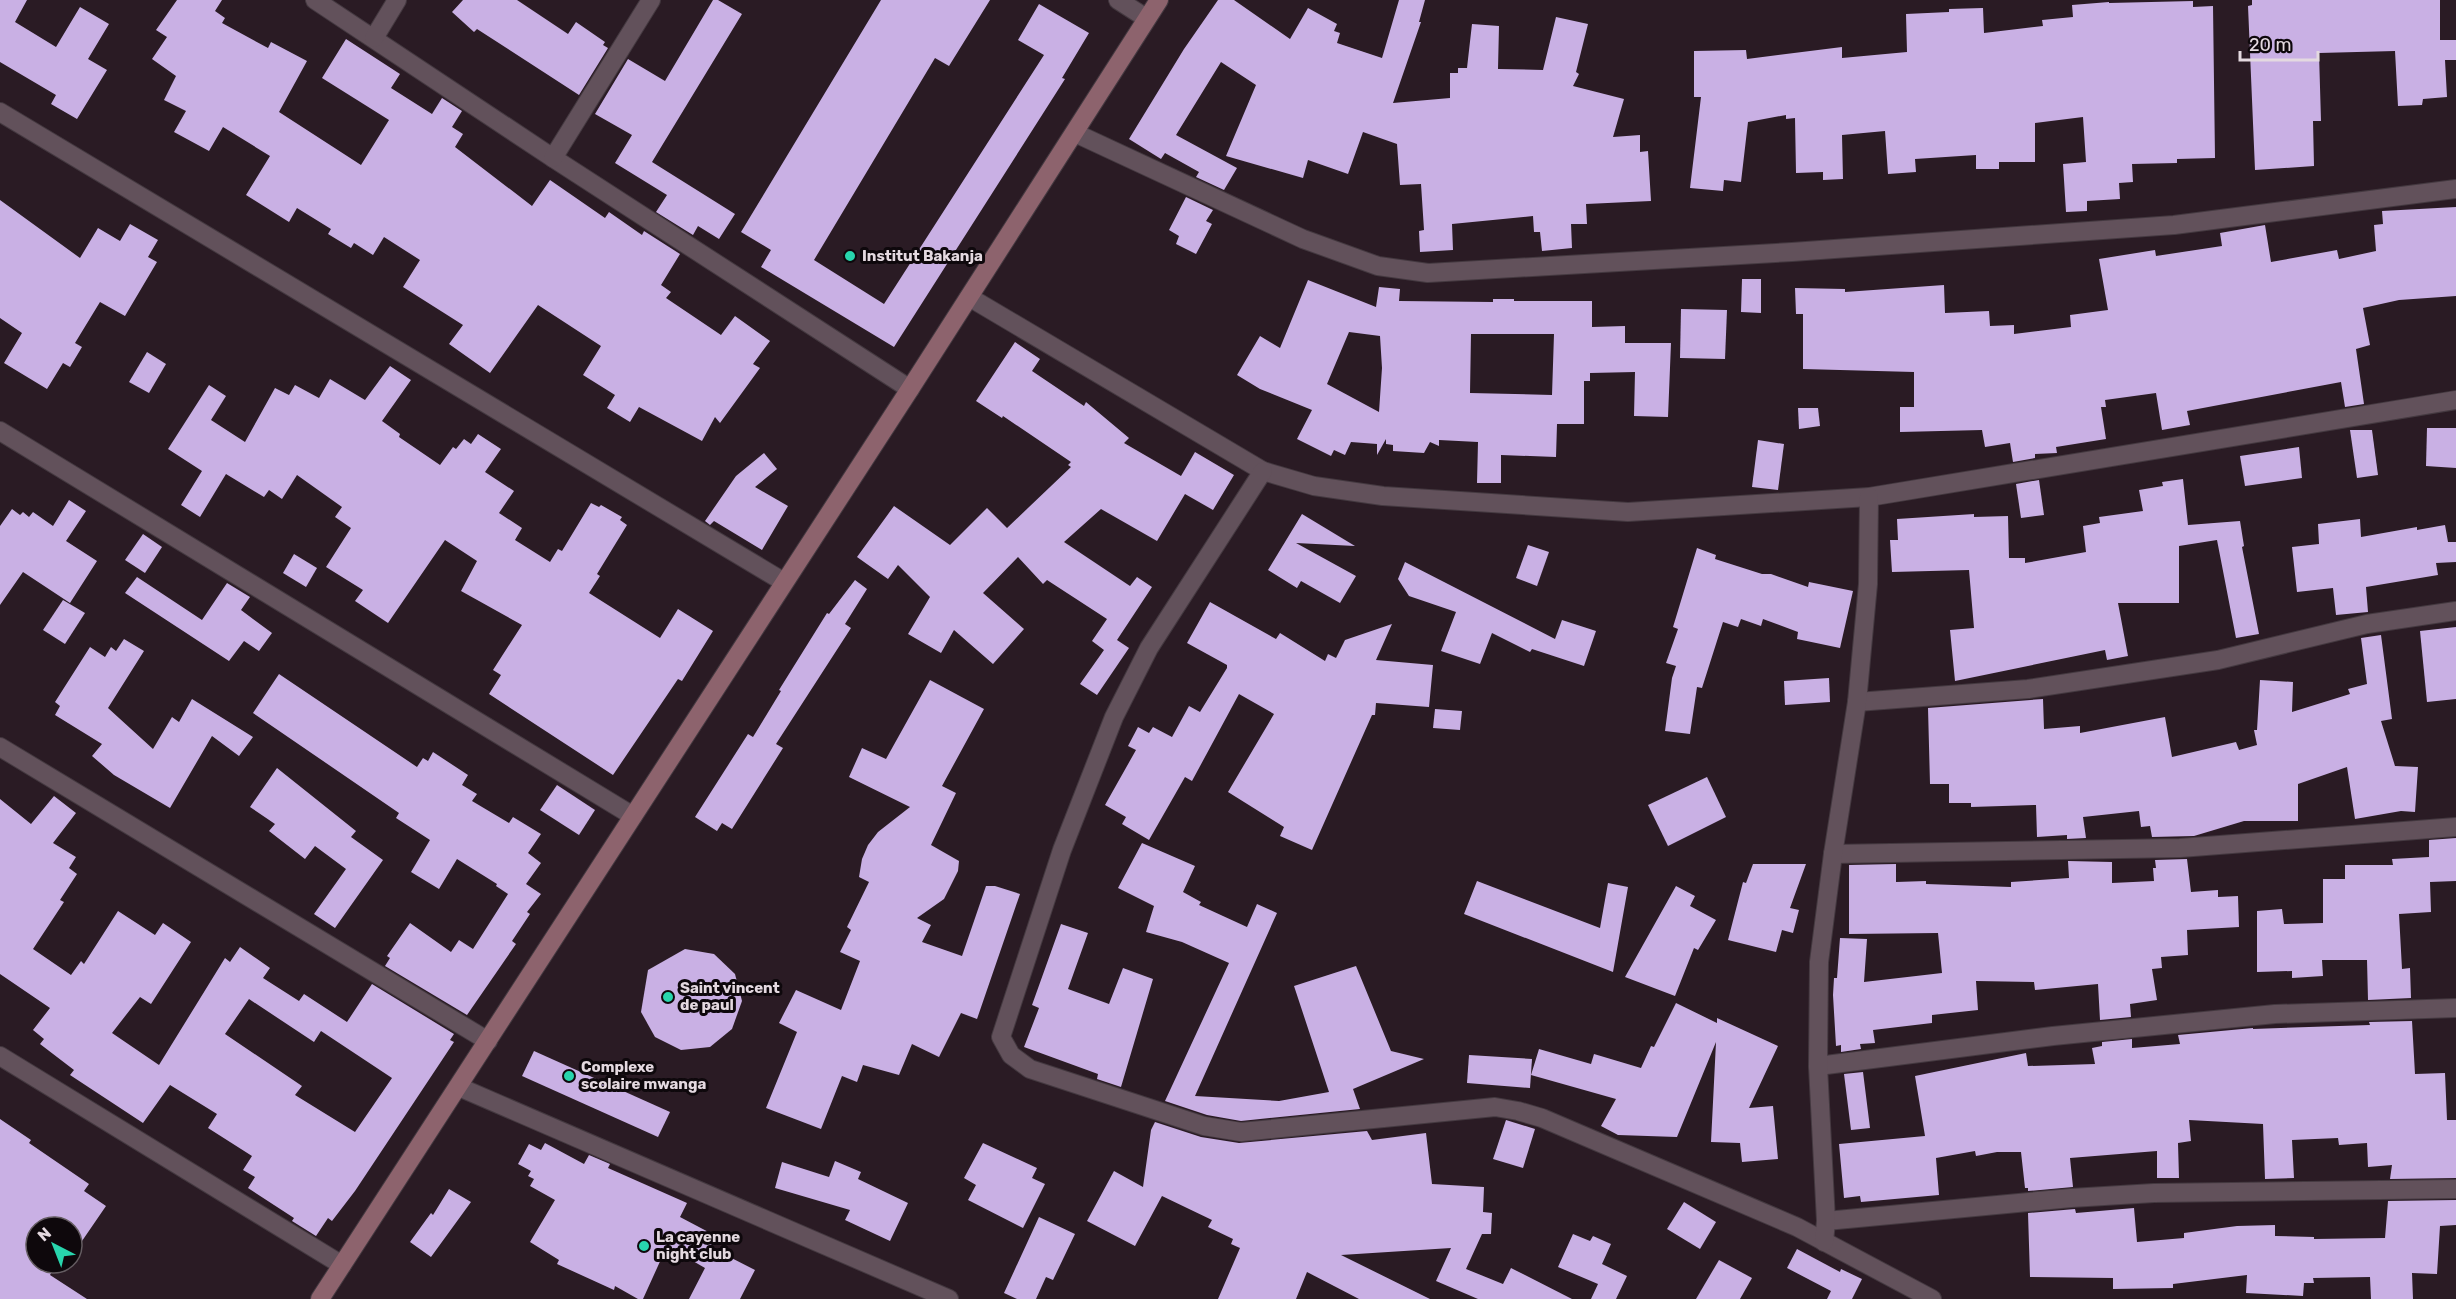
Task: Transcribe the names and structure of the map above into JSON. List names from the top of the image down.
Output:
{
  "places": [
    "Institut Bakanja",
    "Saint vincent de paul",
    "Complexe scolaire mwanga",
    "La cayenne night club"
  ],
  "scale_bar": "20 m",
  "north": "top left"
}
